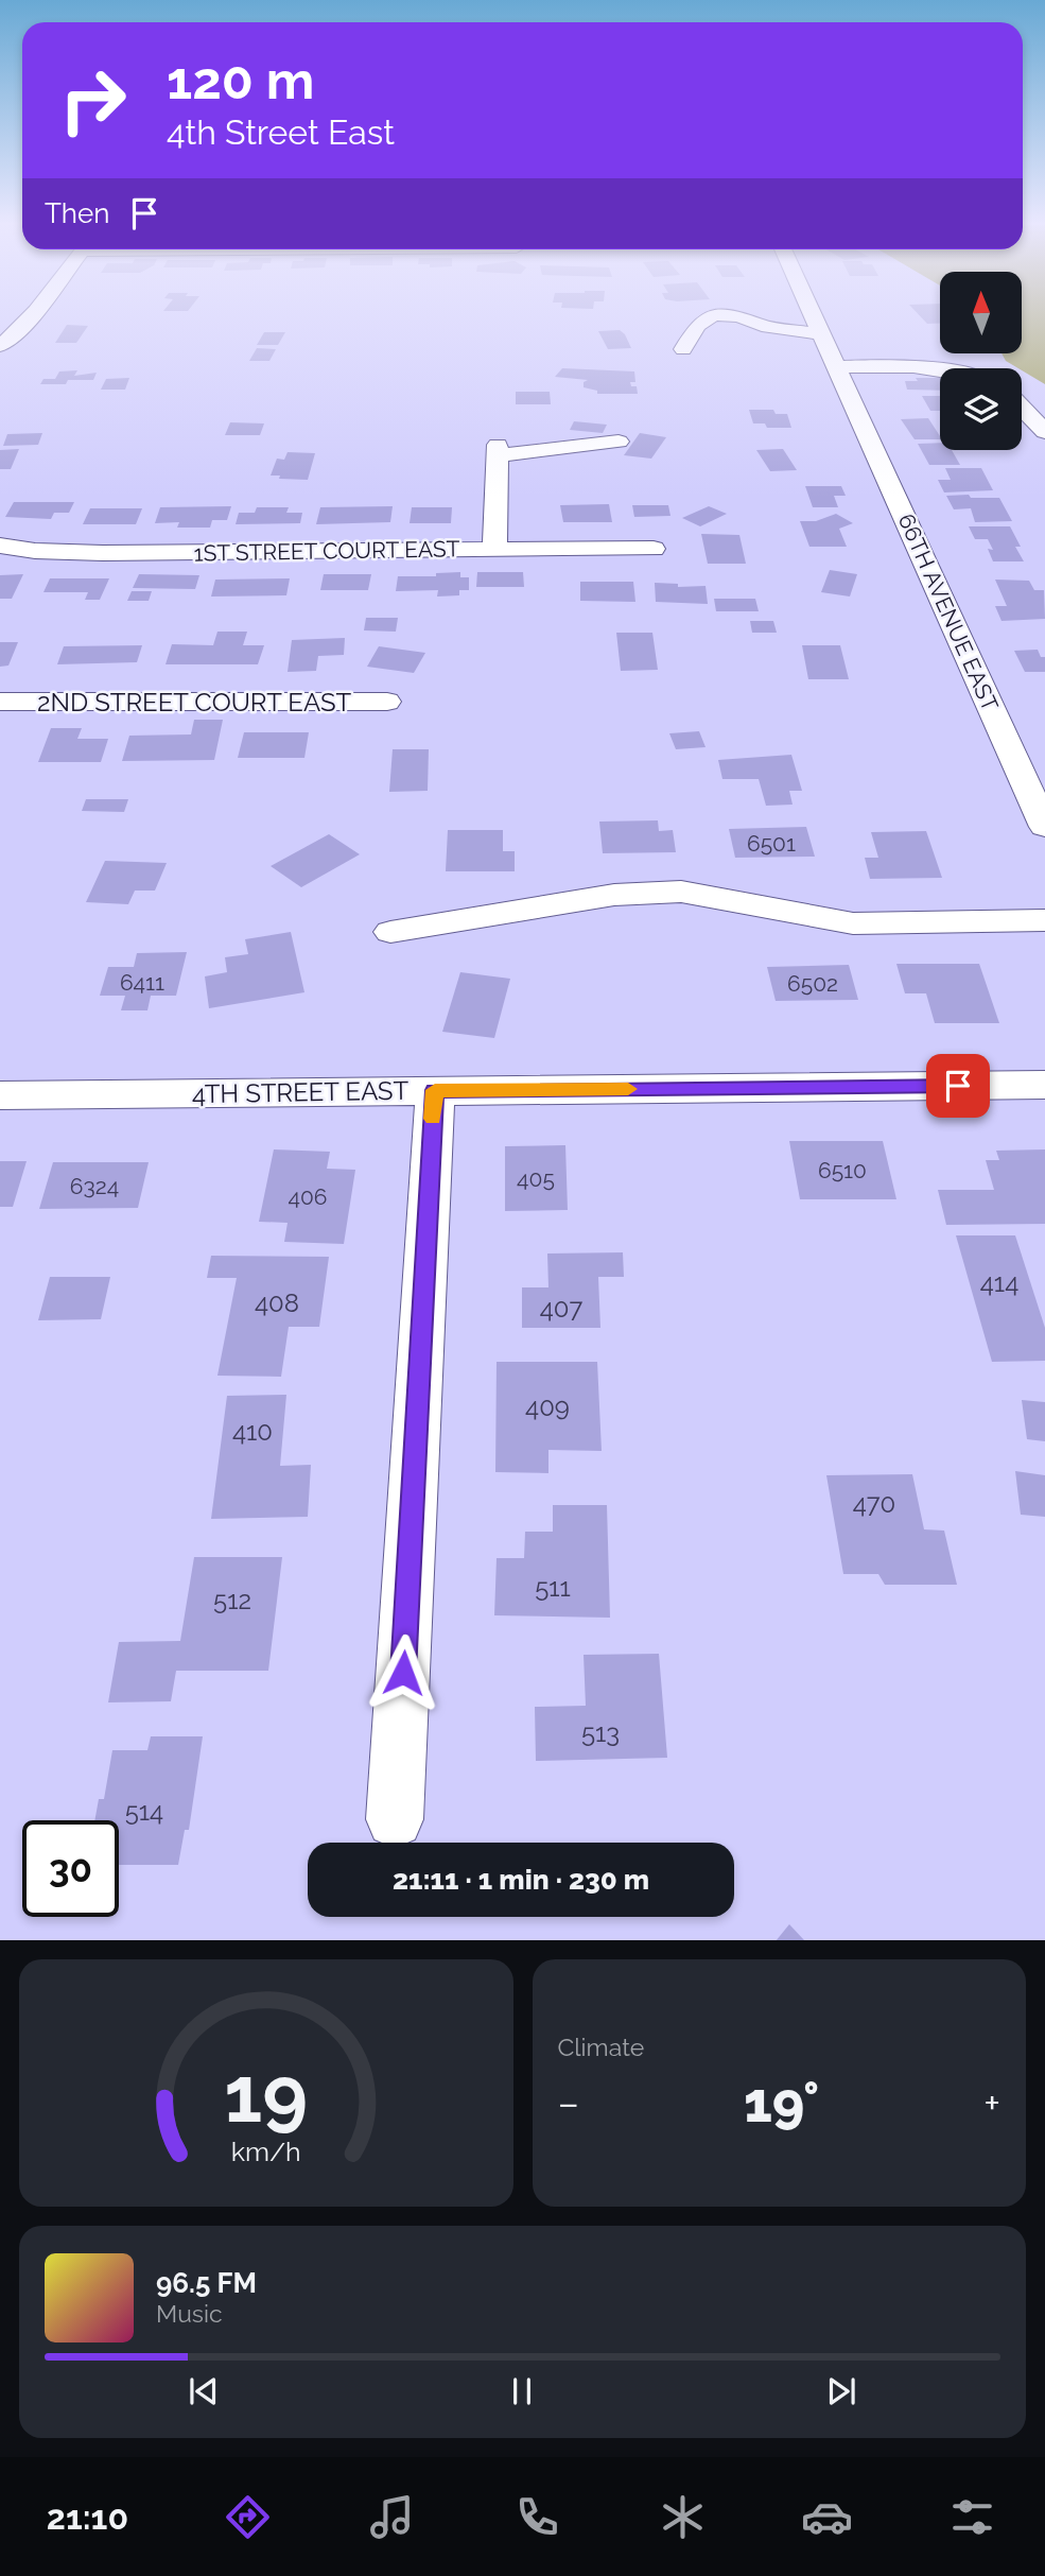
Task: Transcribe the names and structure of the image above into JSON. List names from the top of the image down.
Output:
{
  "streets": {
    "street": [
      "1ST STREET COURT EAST",
      "66TH AVENUE EAST",
      "2ND STREET COURT EAST",
      "4TH STREET EAST"
    ]
  },
  "house_numbers": [
    "6501",
    "6411",
    "6502",
    "6510",
    "405",
    "6324",
    "406",
    "414",
    "408",
    "407",
    "409",
    "410",
    "470",
    "511",
    "512",
    "513",
    "514"
  ],
  "north": "top",
  "page": {
    "turn": ["120 m", "4th Street East"],
    "then": "Then",
    "limit": "30",
    "trip": "21:11 · 1 min · 230 m",
    "tile": "Climate",
    "heat": ["−", "19°", "+"],
    "song": ["96.5 FM", "Music"],
    "tabs": "21:10",
    "gauge": ["19", "km/h"]
  }
}
